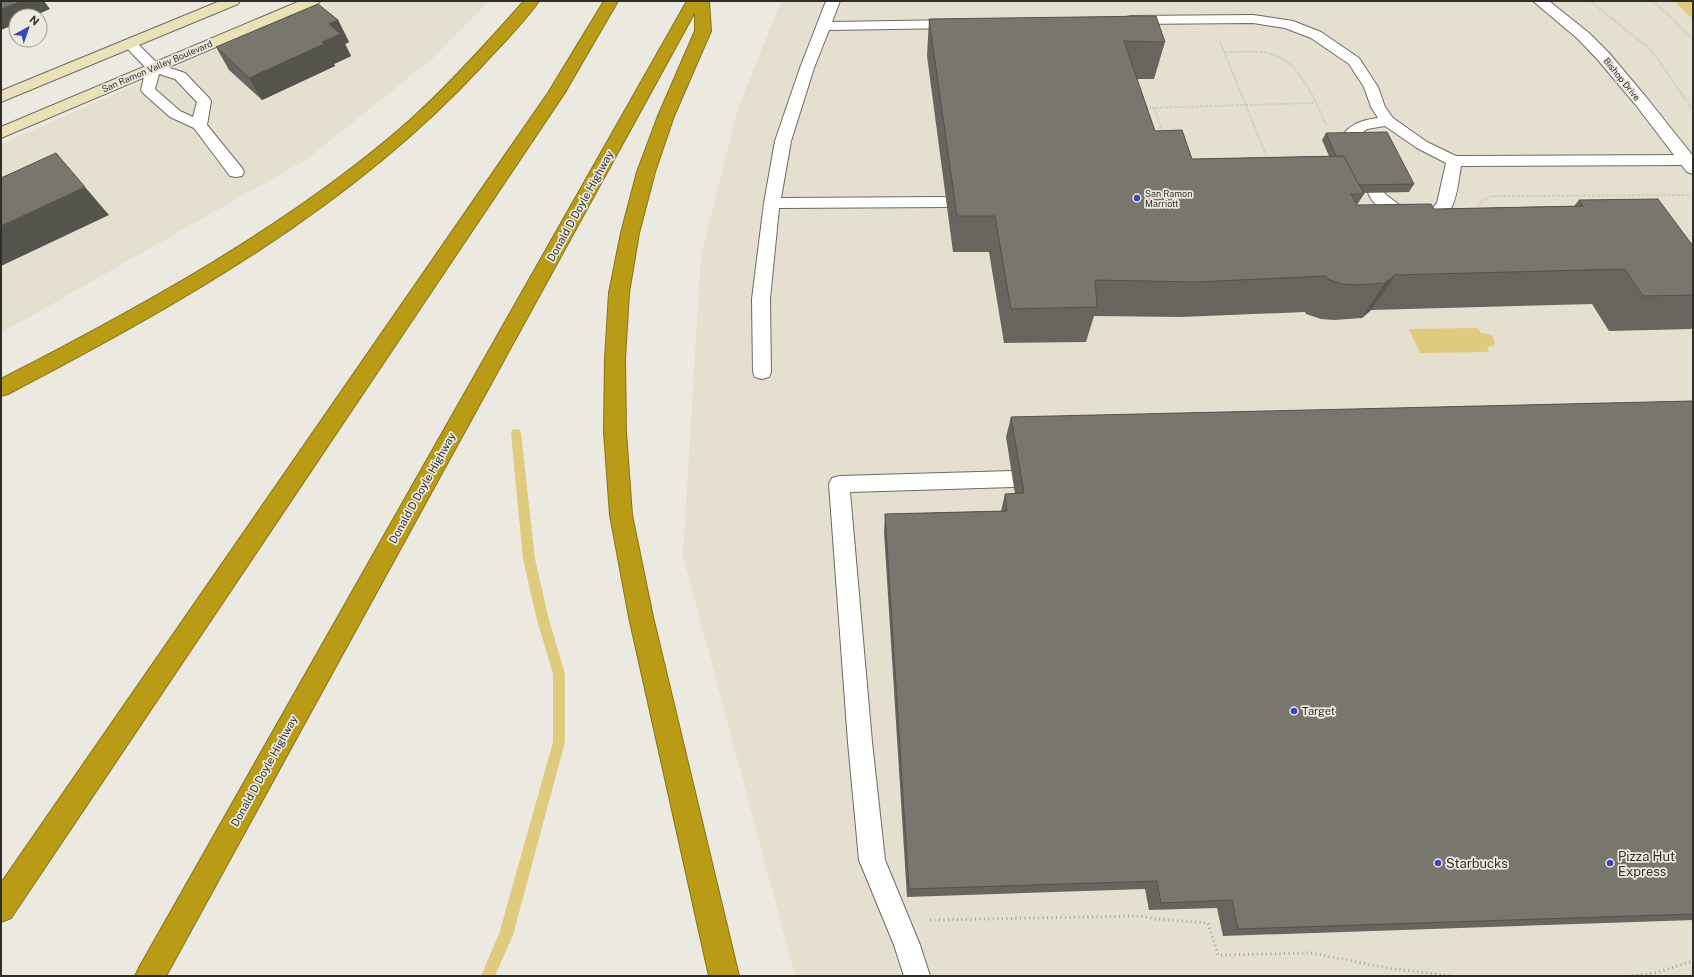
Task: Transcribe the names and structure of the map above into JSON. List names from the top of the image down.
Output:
{
  "streets": {
    "highway": ["Donald D Doyle Highway"],
    "main road": ["San Ramon Valley Boulevard"],
    "street": ["Bishop Drive"]
  },
  "places": [
    "San Ramon Marriott",
    "Target",
    "Starbucks",
    "Pizza Hut Express"
  ],
  "north": "top right"
}
